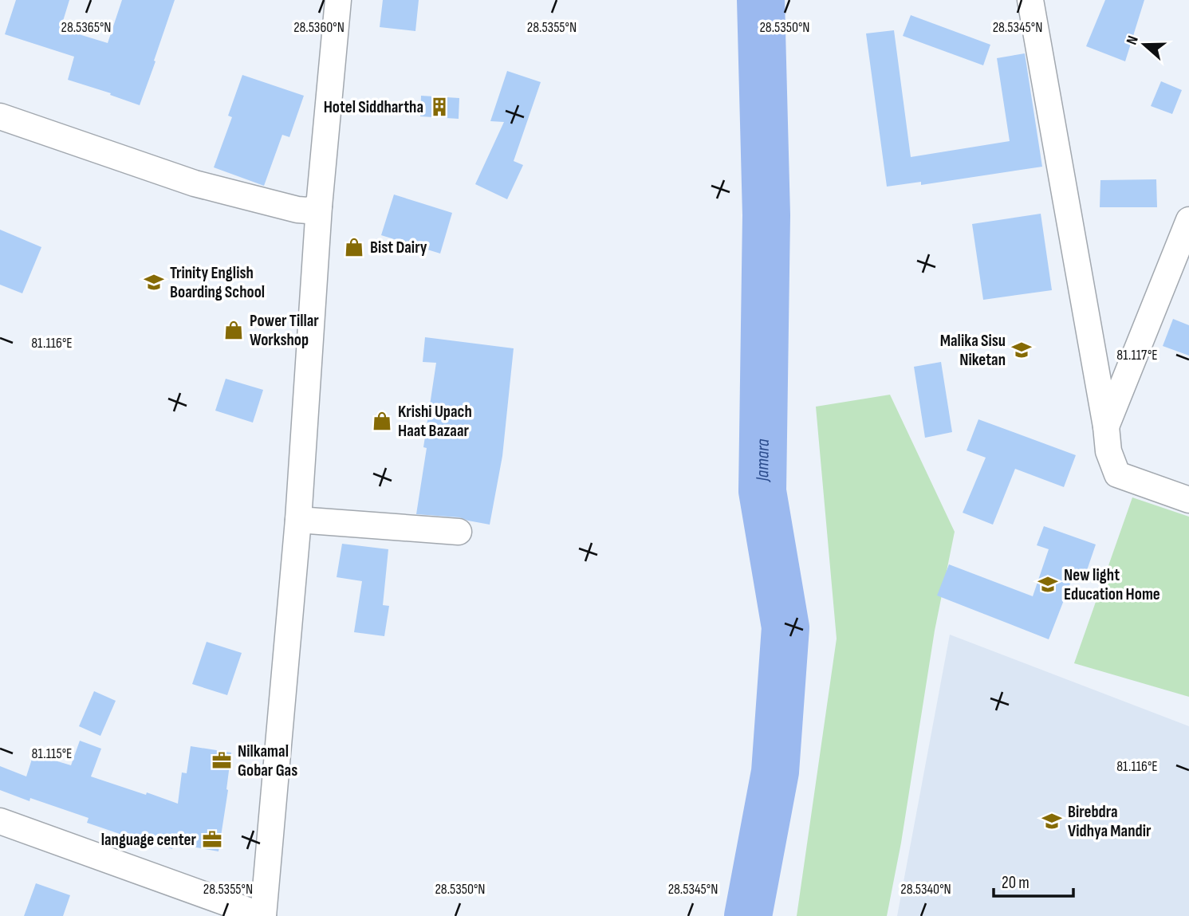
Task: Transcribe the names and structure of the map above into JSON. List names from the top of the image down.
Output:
{
  "water": ["Jamara"],
  "places": {
    "building": ["Hotel Siddhartha"],
    "shop": ["Bist Dairy", "Power Tillar Workshop", "Krishi Upach Haat Bazaar"],
    "school or university": [
      "Trinity English Boarding School",
      "Malika Sisu Niketan",
      "New light Education Home",
      "Birebdra Vidhya Mandir"
    ],
    "office": ["Nilkamal Gobar Gas", "language center"]
  },
  "scale_bar": "20 m",
  "north": "left",
  "coordinates": [
    "28.5365°N",
    "28.5360°N",
    "28.5355°N",
    "28.5350°N",
    "28.5345°N",
    "81.116°E",
    "81.117°E",
    "81.115°E",
    "28.5340°N"
  ]
}
